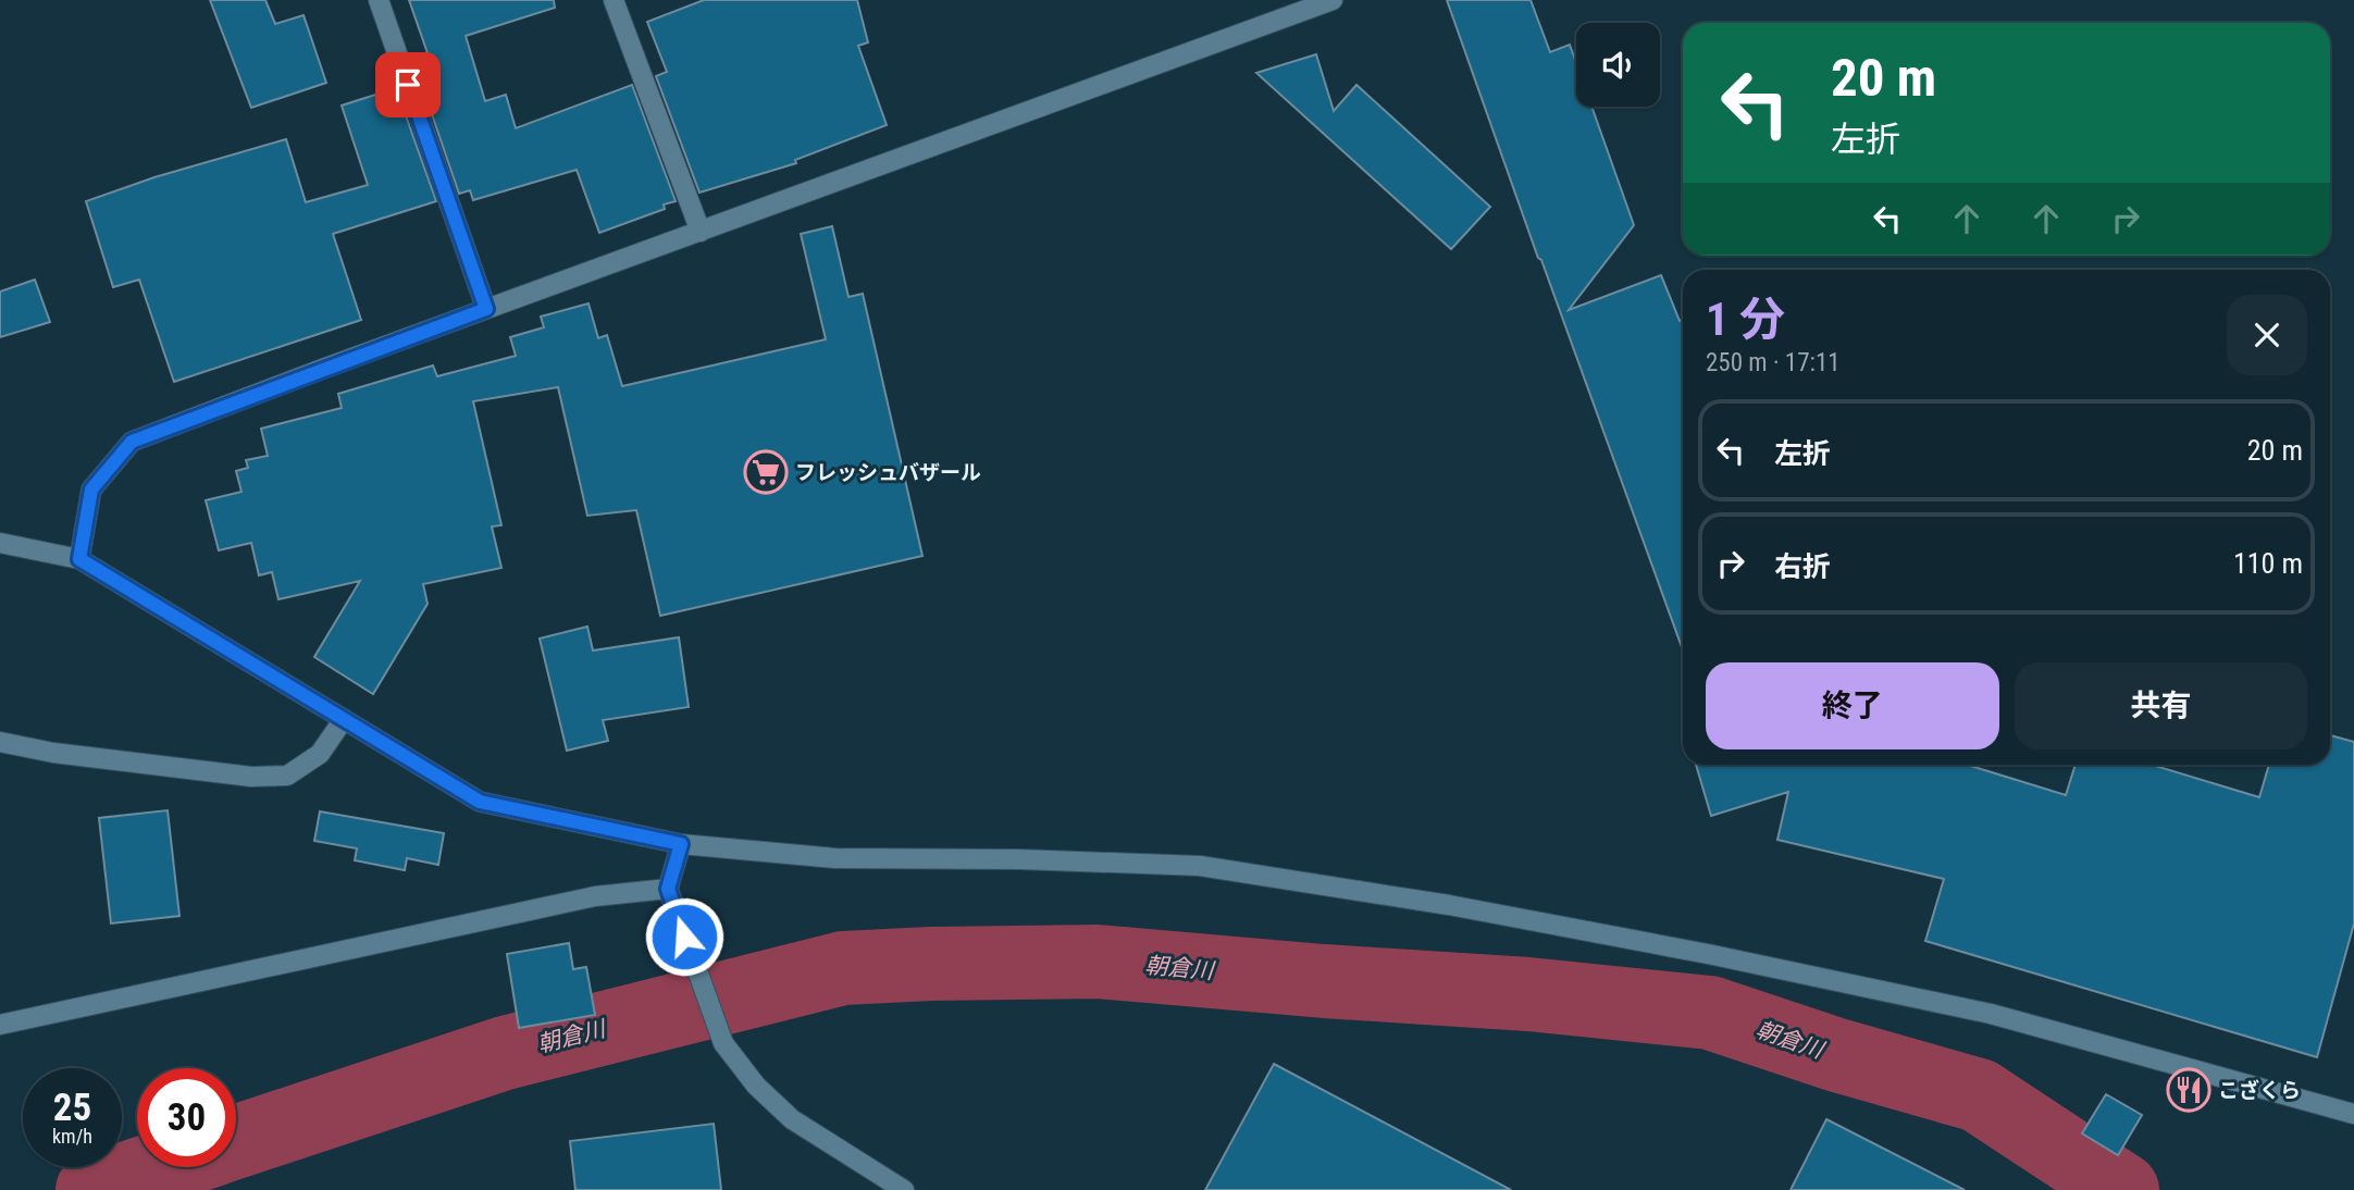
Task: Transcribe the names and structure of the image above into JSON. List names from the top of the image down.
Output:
{
  "water": ["朝倉川"],
  "places": {
    "supermarket": ["フレッシュバザール"],
    "restaurant": ["こざくら"]
  },
  "page": {
    "turn": ["20 m", "左折"],
    "heading": ["1 分", "250 m · 17:11"],
    "list": [
      {
        "name": "左折",
        "value": "20 m"
      },
      {
        "name": "右折",
        "value": "110 m"
      }
    ],
    "buttons": ["終了", "共有"],
    "speed": "25 km/h",
    "limit": "30"
  }
}
